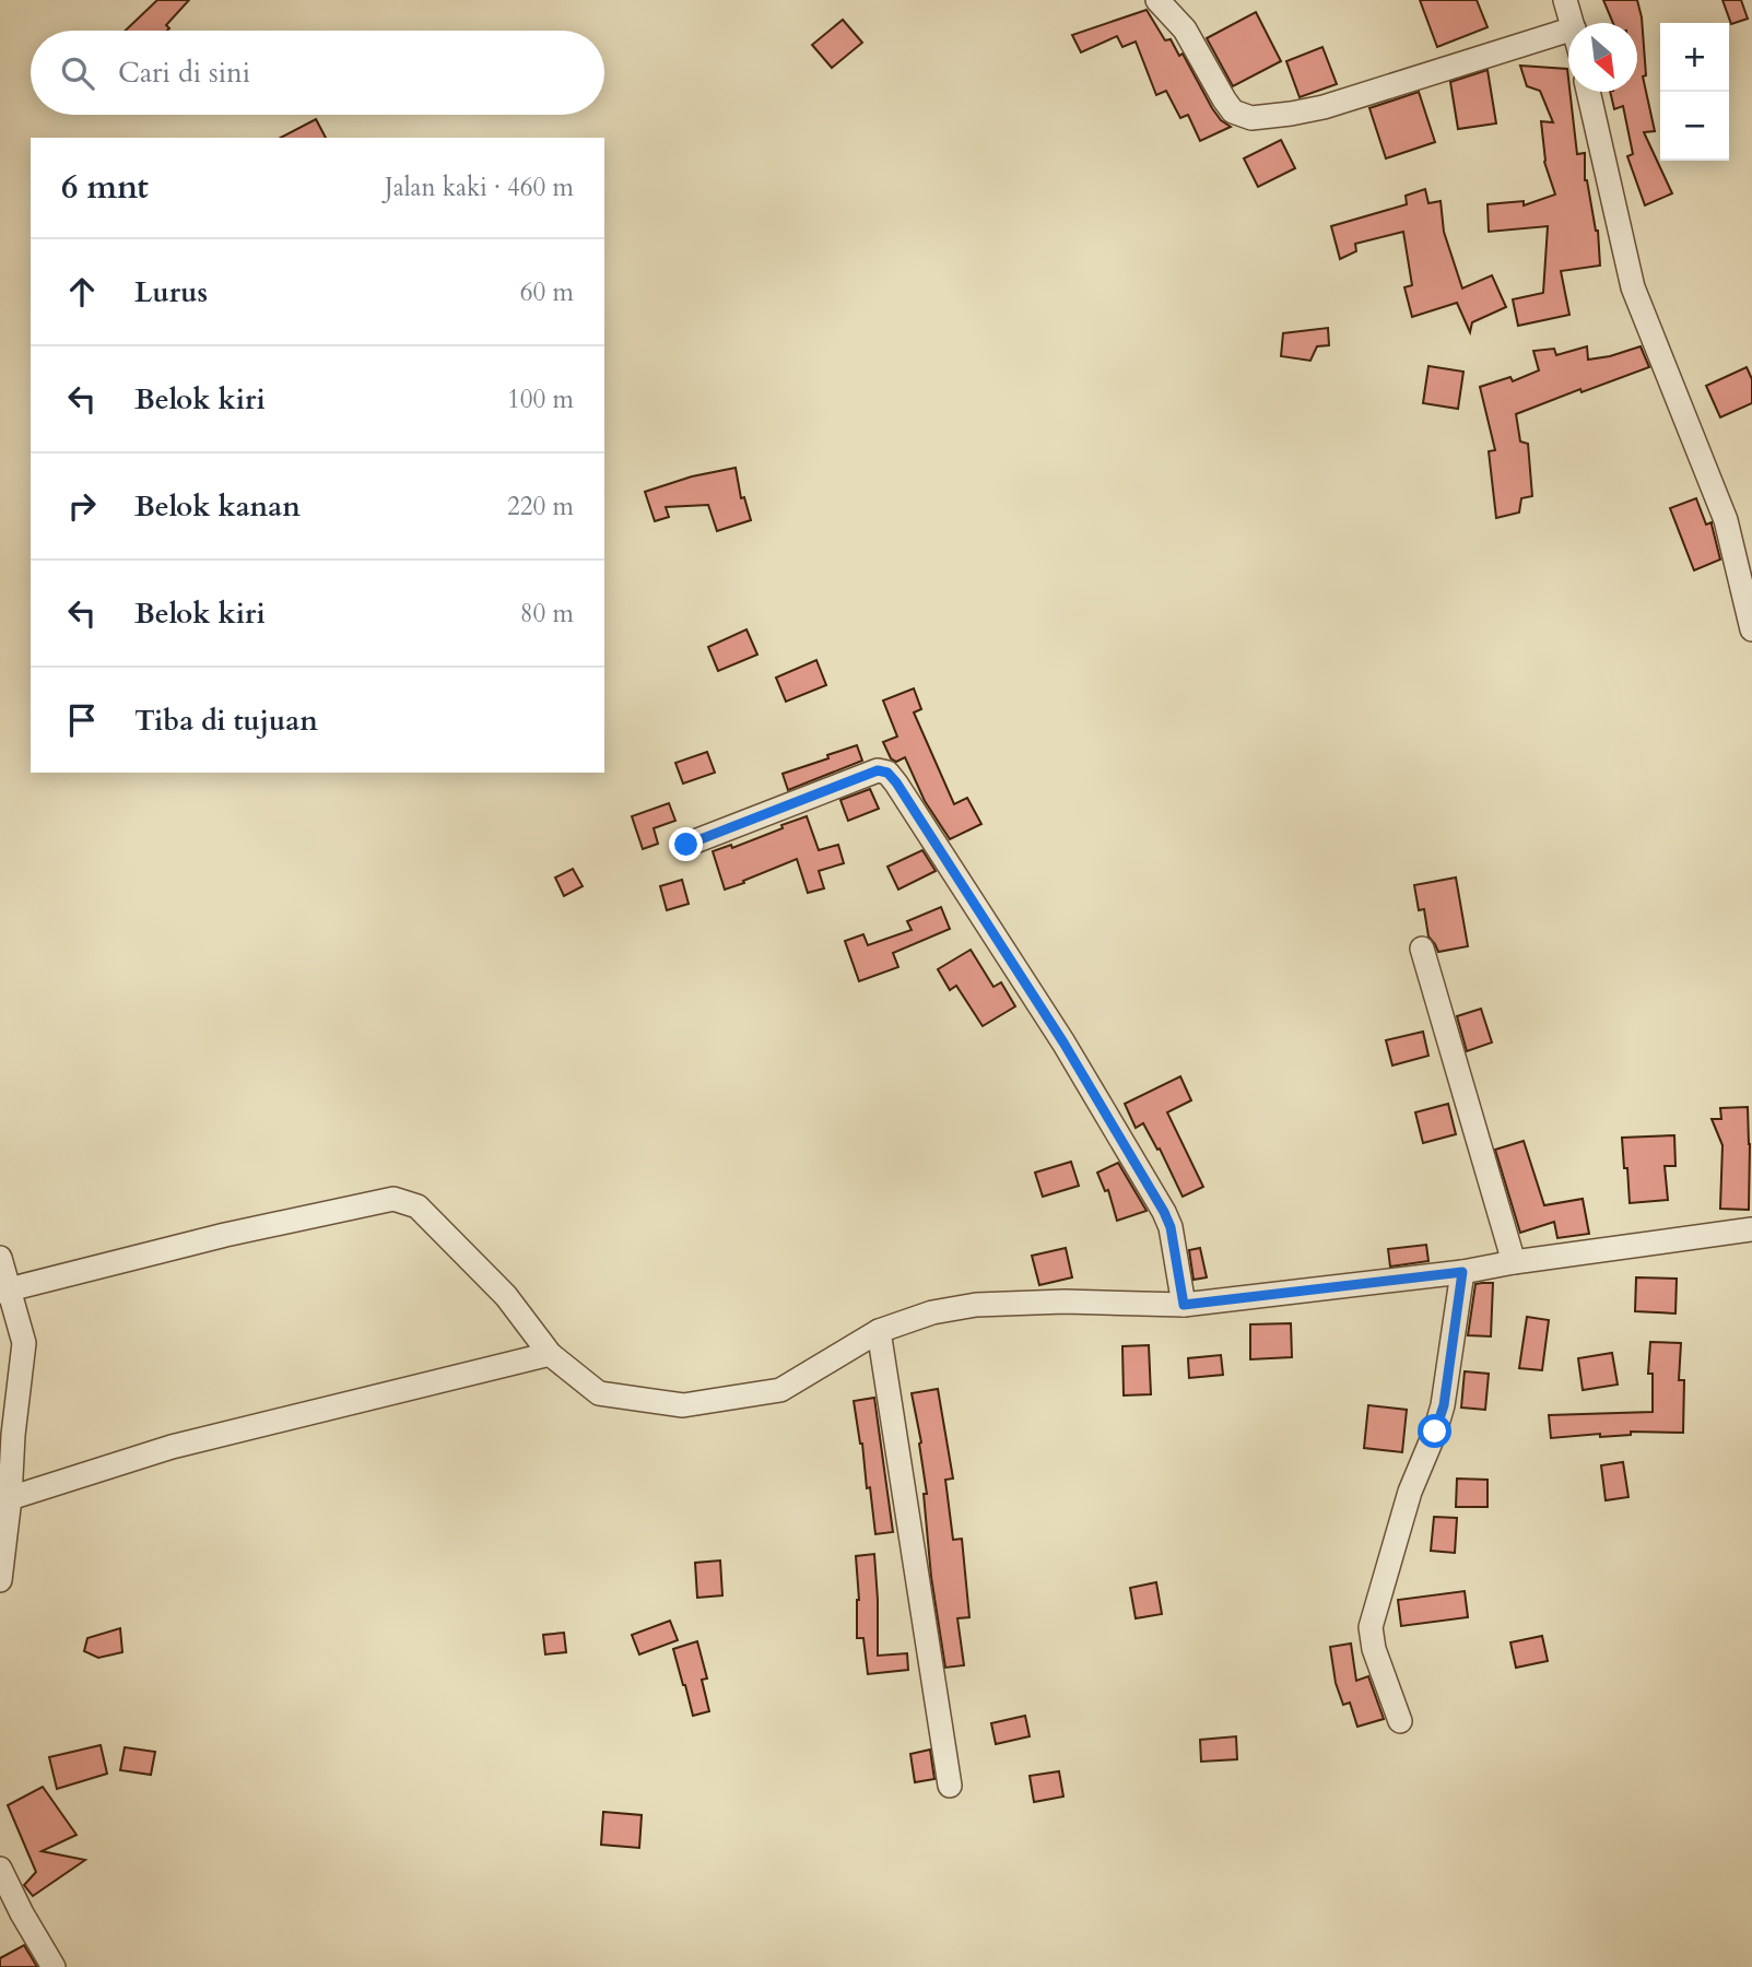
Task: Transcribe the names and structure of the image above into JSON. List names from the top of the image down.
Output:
{
  "north": "bottom right",
  "page": {
    "map_buttons": ["+", "−"],
    "search": "Cari di sini",
    "heading": ["6 mnt", "Jalan kaki · 460 m"],
    "list": [
      ["Lurus", "60 m"],
      ["Belok kiri", "100 m"],
      ["Belok kanan", "220 m"],
      ["Belok kiri", "80 m"],
      "Tiba di tujuan"
    ]
  }
}
